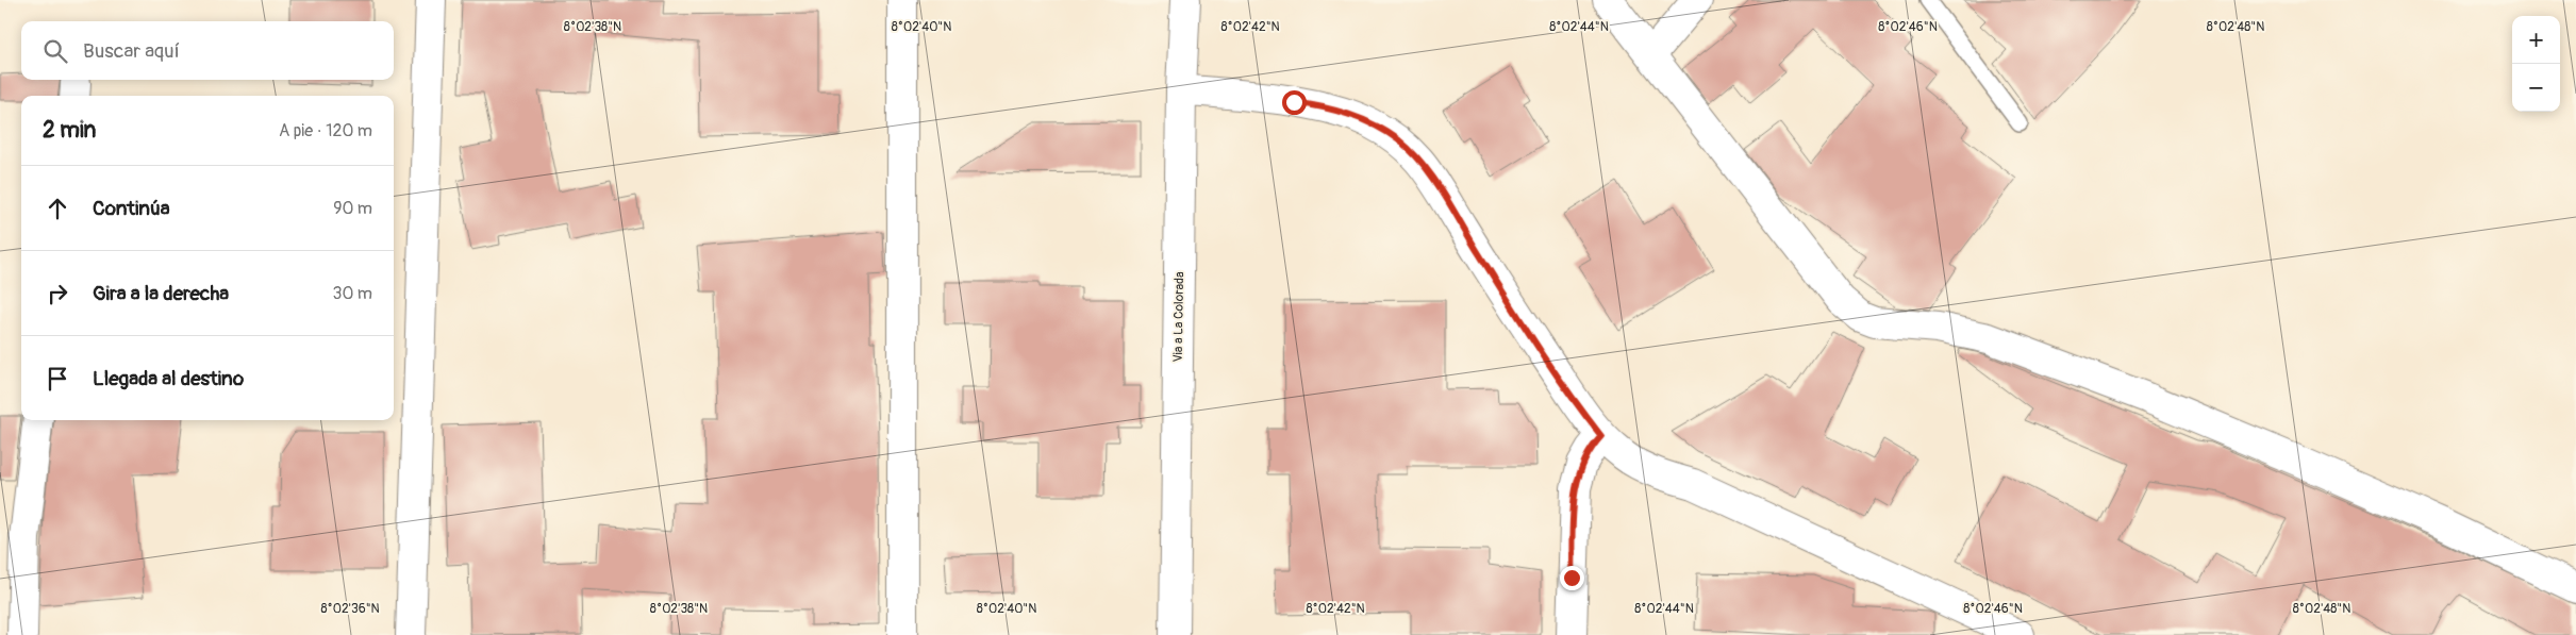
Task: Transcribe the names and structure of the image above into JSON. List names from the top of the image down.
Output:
{
  "streets": {
    "street": ["Via a La Colorada"]
  },
  "page": {
    "map_buttons": ["+", "−"],
    "search": "Buscar aquí",
    "heading": ["2 min", "A pie · 120 m"],
    "list": [
      ["Continúa", "90 m"],
      ["Gira a la derecha", "30 m"],
      "Llegada al destino"
    ]
  },
  "coordinates": [
    "8°02'38\"N",
    "8°02'40\"N",
    "8°02'42\"N",
    "8°02'44\"N",
    "8°02'46\"N",
    "8°02'48\"N",
    "8°02'36\"N"
  ]
}
